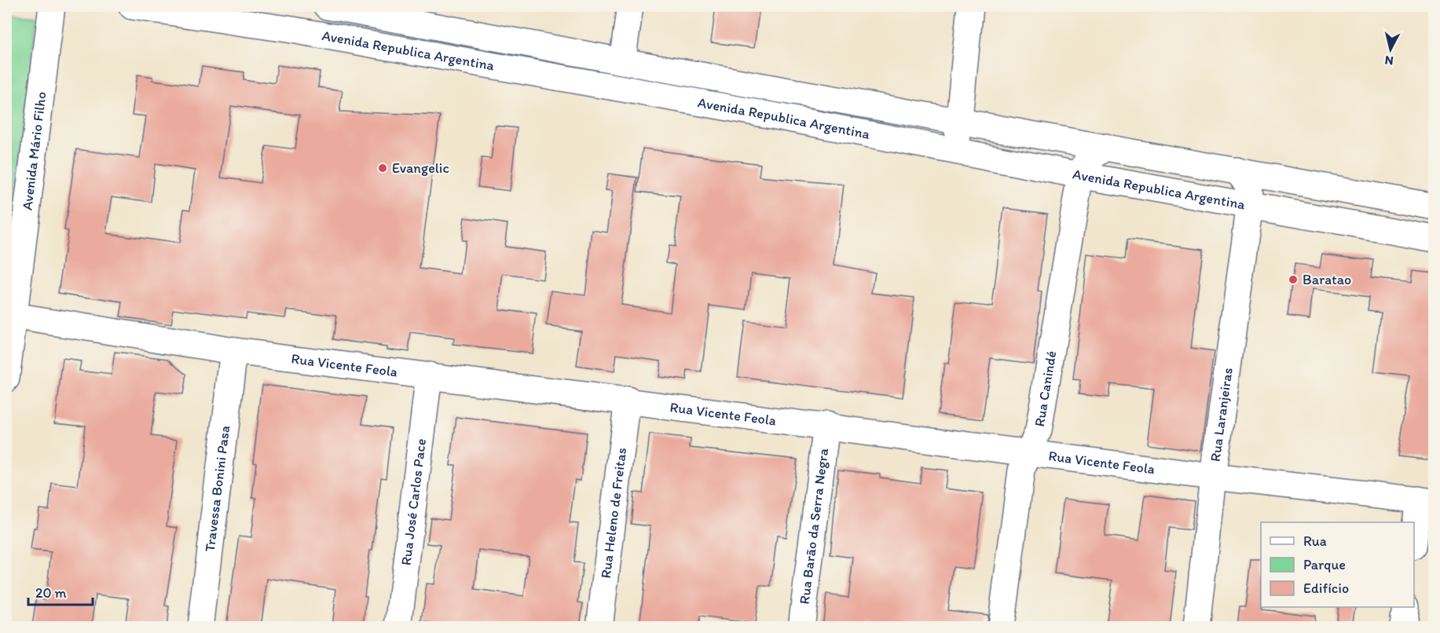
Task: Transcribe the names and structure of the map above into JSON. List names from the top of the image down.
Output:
{
  "streets": {
    "street": [
      "Avenida Republica Argentina",
      "Avenida Mário Filho",
      "Rua Vicente Feola",
      "Rua Canindé",
      "Rua Laranjeiras",
      "Travessa Bonini Pasa",
      "Rua José Carlos Pace",
      "Rua Heleno de Freitas",
      "Rua Barão da Serra Negra"
    ]
  },
  "crossings": [
    ["Avenida Republica Argentina", "Rua Canindé"],
    ["Avenida Republica Argentina", "Rua Laranjeiras"],
    ["Avenida Mário Filho", "Rua Vicente Feola"],
    ["Rua Vicente Feola", "Rua Canindé"],
    ["Rua Vicente Feola", "Rua Laranjeiras"],
    ["Rua Vicente Feola", "Travessa Bonini Pasa"],
    ["Rua Vicente Feola", "Rua José Carlos Pace"],
    ["Rua Vicente Feola", "Rua Heleno de Freitas"],
    ["Rua Vicente Feola", "Rua Barão da Serra Negra"]
  ],
  "places": ["Evangelic", "Baratao"],
  "legend": ["Rua", "Parque", "Edifício"],
  "scale_bar": "20 m",
  "north": "bottom"
}
